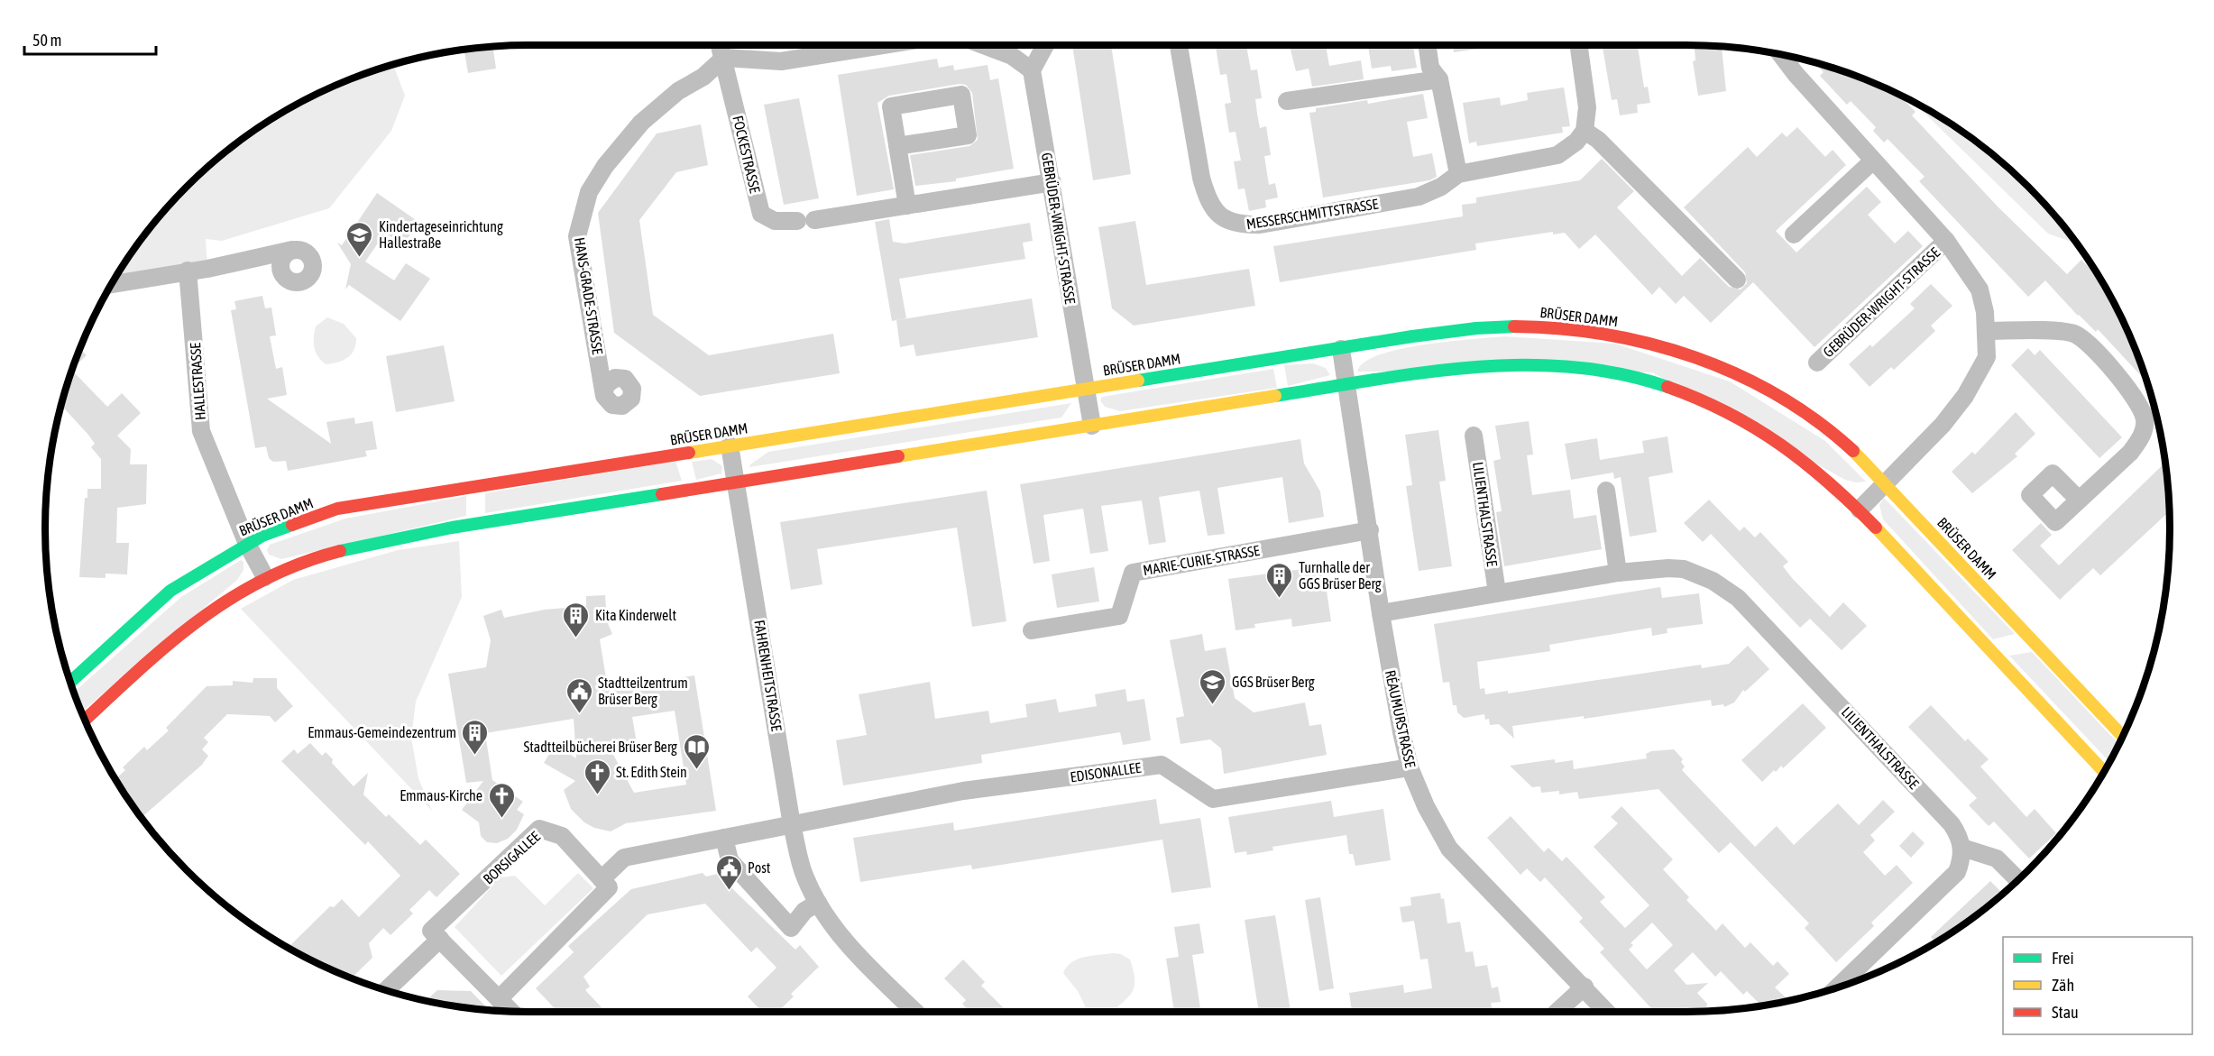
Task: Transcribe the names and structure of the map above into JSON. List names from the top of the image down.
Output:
{
  "streets": {
    "street": [
      "FOCKESTRASSE",
      "MESSERSCHMITTSTRASSE",
      "GEBRÜDER-WRIGHT-STRASSE",
      "HANS-GRADE-STRASSE",
      "BRÜSER DAMM",
      "HALLESTRASSE",
      "LILIENTHALSTRASSE",
      "MARIE-CURIE-STRASSE",
      "FAHRENHEITSTRASSE",
      "RÉAUMURSTRASSE",
      "EDISONALLEE",
      "BORSIGALLEE"
    ]
  },
  "crossings": [
    ["FOCKESTRASSE", "GEBRÜDER-WRIGHT-STRASSE"],
    ["FOCKESTRASSE", "HANS-GRADE-STRASSE"],
    ["GEBRÜDER-WRIGHT-STRASSE", "BRÜSER DAMM"],
    ["BRÜSER DAMM", "HALLESTRASSE"],
    ["BRÜSER DAMM", "FAHRENHEITSTRASSE"],
    ["BRÜSER DAMM", "RÉAUMURSTRASSE"],
    ["LILIENTHALSTRASSE", "RÉAUMURSTRASSE"],
    ["MARIE-CURIE-STRASSE", "RÉAUMURSTRASSE"],
    ["FAHRENHEITSTRASSE", "EDISONALLEE"],
    ["RÉAUMURSTRASSE", "EDISONALLEE"]
  ],
  "places": {
    "school or university": ["Kindertageseinrichtung Hallestraße", "GGS Brüser Berg"],
    "building": ["Turnhalle der GGS Brüser Berg", "Kita Kinderwelt", "Emmaus-Gemeindezentrum"],
    "public building": ["Stadtteilzentrum Brüser Berg", "Post"],
    "library": ["Stadtteilbücherei Brüser Berg"],
    "church": ["St. Edith Stein", "Emmaus-Kirche"]
  },
  "legend": ["Frei", "Zäh", "Stau"],
  "scale_bar": "50 m"
}
